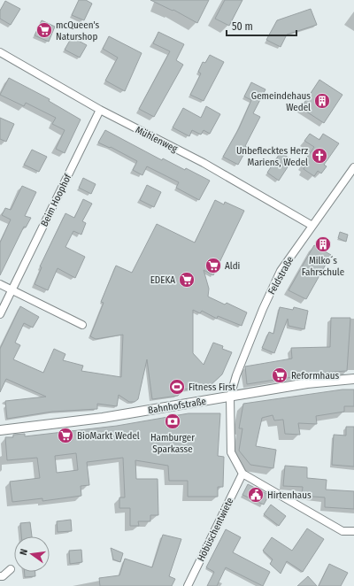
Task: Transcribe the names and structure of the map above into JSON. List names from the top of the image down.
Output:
{
  "streets": {
    "street": [
      "Mühlenweg",
      "Beim Hoophof",
      "Feldstraße",
      "Bahnhofstraße",
      "Höbüschentwiete"
    ]
  },
  "crossings": [
    ["Mühlenweg", "Beim Hoophof"],
    ["Mühlenweg", "Feldstraße"],
    ["Feldstraße", "Bahnhofstraße"],
    ["Feldstraße", "Höbüschentwiete"]
  ],
  "places": {
    "supermarket": [
      "mcQueen's Naturshop",
      "Aldi",
      "EDEKA",
      "Reformhaus",
      "BioMarkt Wedel"
    ],
    "building": ["Gemeindehaus Wedel", "Milko´s Fahrschule"],
    "church": ["Unbeflecktes Herz Mariens, Wedel"],
    "sports": ["Fitness First"],
    "bank": ["Hamburger Sparkasse"],
    "public building": ["Hirtenhaus"]
  },
  "scale_bar": "50 m",
  "north": "left"
}
